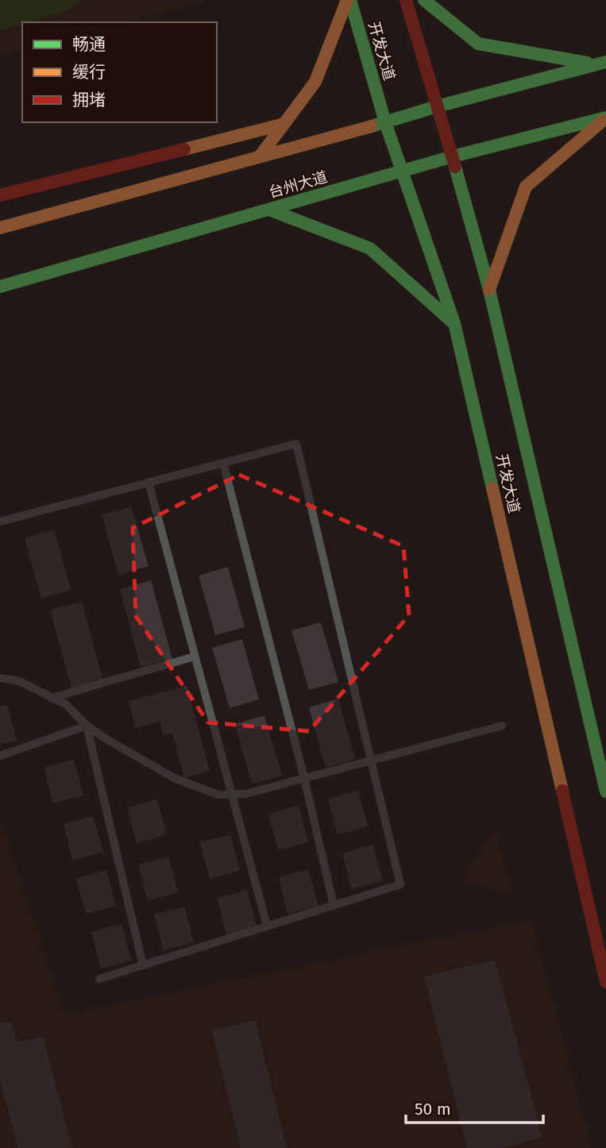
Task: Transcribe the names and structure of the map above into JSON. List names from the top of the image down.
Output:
{
  "streets": {
    "main road": ["开发大道", "台州大道"]
  },
  "crossings": [
    ["开发大道", "台州大道"]
  ],
  "legend": ["畅通", "缓行", "拥堵"],
  "scale_bar": "50 m"
}
